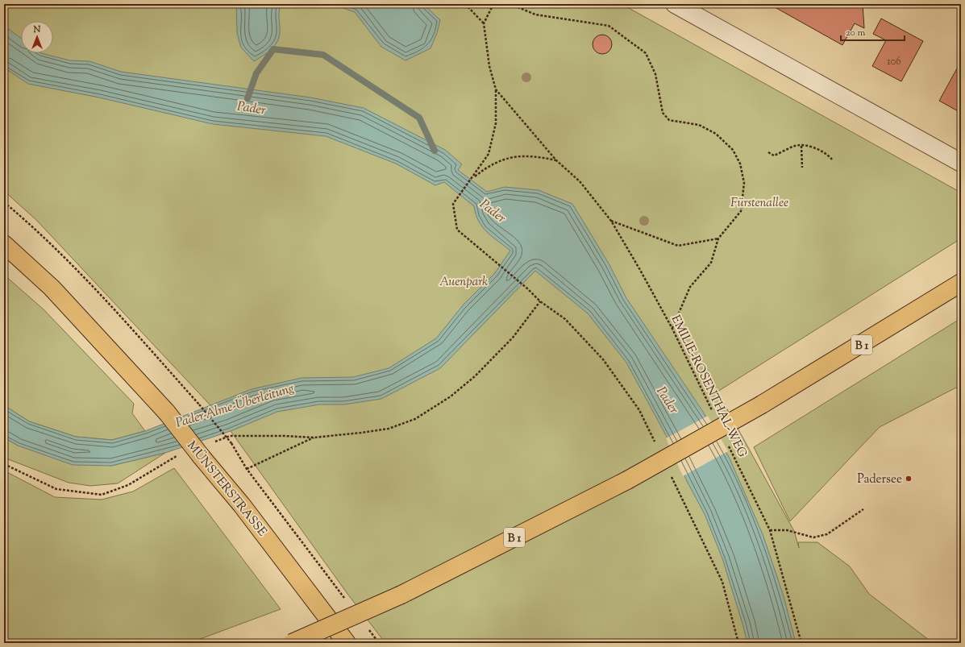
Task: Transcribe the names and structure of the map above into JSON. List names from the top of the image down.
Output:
{
  "streets": {
    "main road": ["B 1", "MÜNSTERSTRASSE"],
    "path": ["EMILIE-ROSENTHAL-WEG"]
  },
  "water": ["Pader", "Pader-Alme-Überleitung"],
  "parks": ["Fürstenallee", "Auenpark"],
  "places": ["Padersee"],
  "house_numbers": ["106"],
  "scale_bar": "20 m",
  "north": "top"
}
